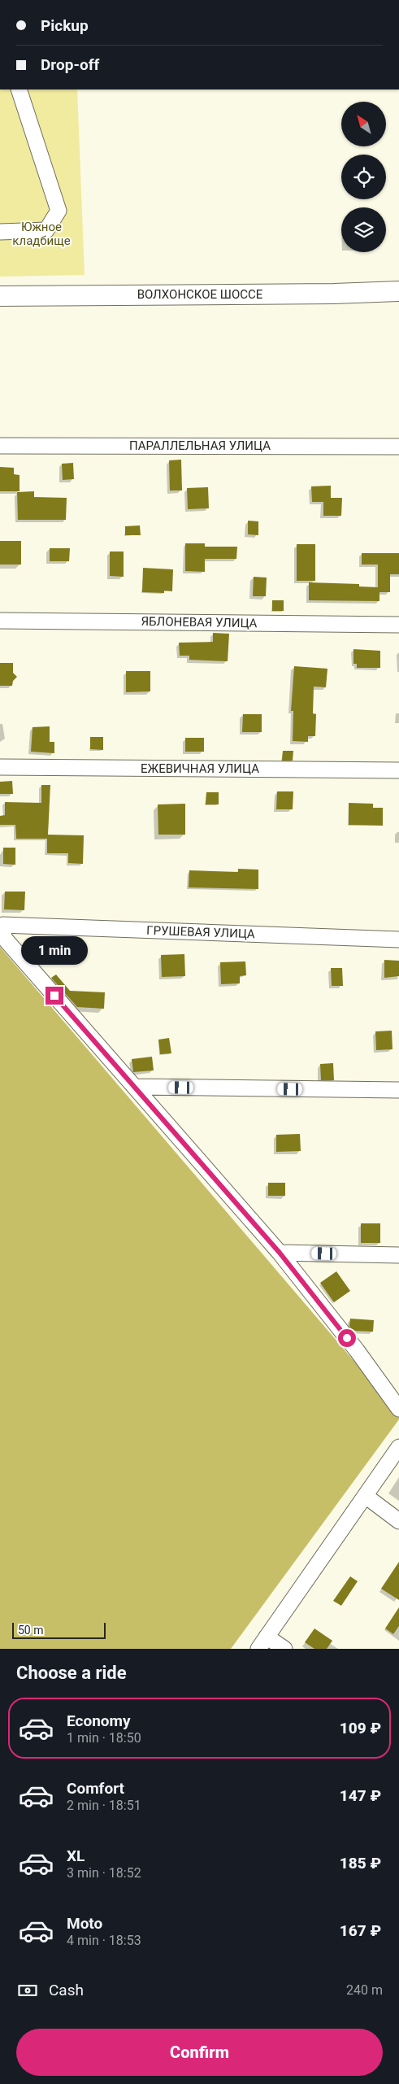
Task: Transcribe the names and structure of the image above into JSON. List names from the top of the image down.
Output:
{
  "streets": {
    "main road": ["ВОЛХОНСКОЕ ШОССЕ"],
    "street": [
      "ПАРАЛЛЕЛЬНАЯ УЛИЦА",
      "ЯБЛОНЕВАЯ УЛИЦА",
      "ЕЖЕВИЧНАЯ УЛИЦА",
      "ГРУШЕВАЯ УЛИЦА"
    ]
  },
  "parks": ["Южное кладбище"],
  "scale_bar": "50 m",
  "north": "top left",
  "page": {
    "banner": ["Pickup", "Drop-off"],
    "bubble": "1 min",
    "scale": "50 m",
    "heading": "Choose a ride",
    "list": [
      {
        "name": "Economy",
        "note": "1 min · 18:50",
        "value": "109 ₽"
      },
      {
        "name": "Comfort",
        "note": "2 min · 18:51",
        "value": "147 ₽"
      },
      {
        "name": "XL",
        "note": "3 min · 18:52",
        "value": "185 ₽"
      },
      {
        "name": "Moto",
        "note": "4 min · 18:53",
        "value": "167 ₽"
      }
    ],
    "pay": ["Cash", "240 m"],
    "buttons": "Confirm"
  }
}
